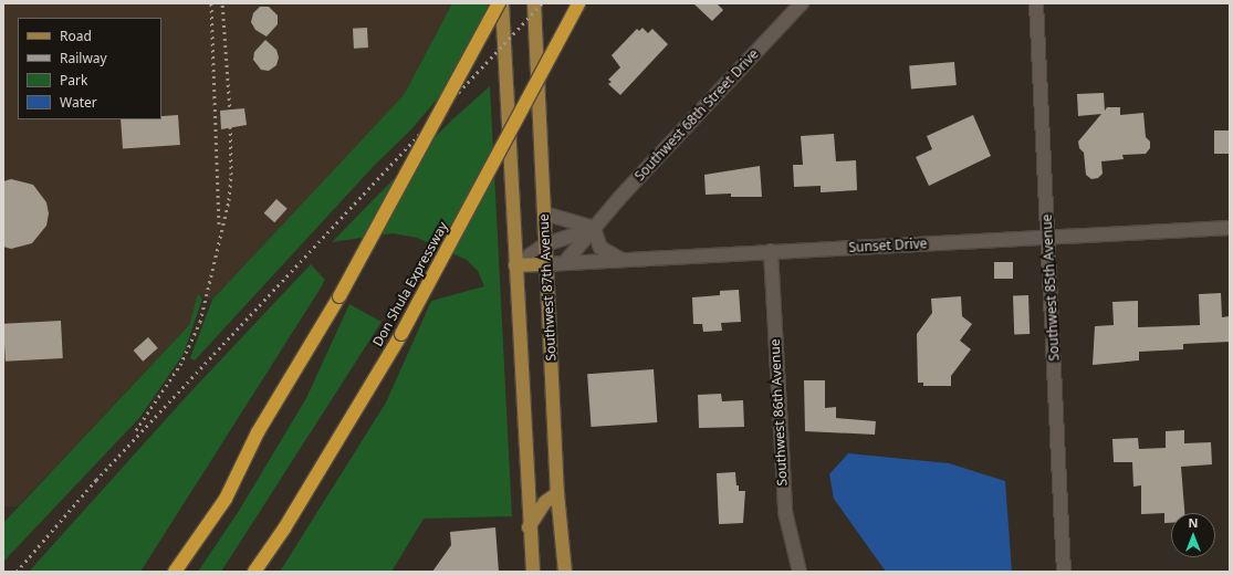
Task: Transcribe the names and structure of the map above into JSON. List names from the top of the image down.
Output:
{
  "streets": {
    "highway": ["Don Shula Expressway"],
    "main road": ["Southwest 87th Avenue"],
    "street": [
      "Southwest 68th Street Drive",
      "Sunset Drive",
      "Southwest 85th Avenue",
      "Southwest 86th Avenue"
    ]
  },
  "crossings": [
    ["Southwest 68th Street Drive", "Sunset Drive"],
    ["Southwest 68th Street Drive", "Southwest 87th Avenue"],
    ["Sunset Drive", "Southwest 87th Avenue"],
    ["Sunset Drive", "Southwest 85th Avenue"],
    ["Sunset Drive", "Southwest 86th Avenue"]
  ],
  "legend": [
    "Road",
    "Railway",
    "Park",
    "Water"
  ],
  "north": "top"
}
